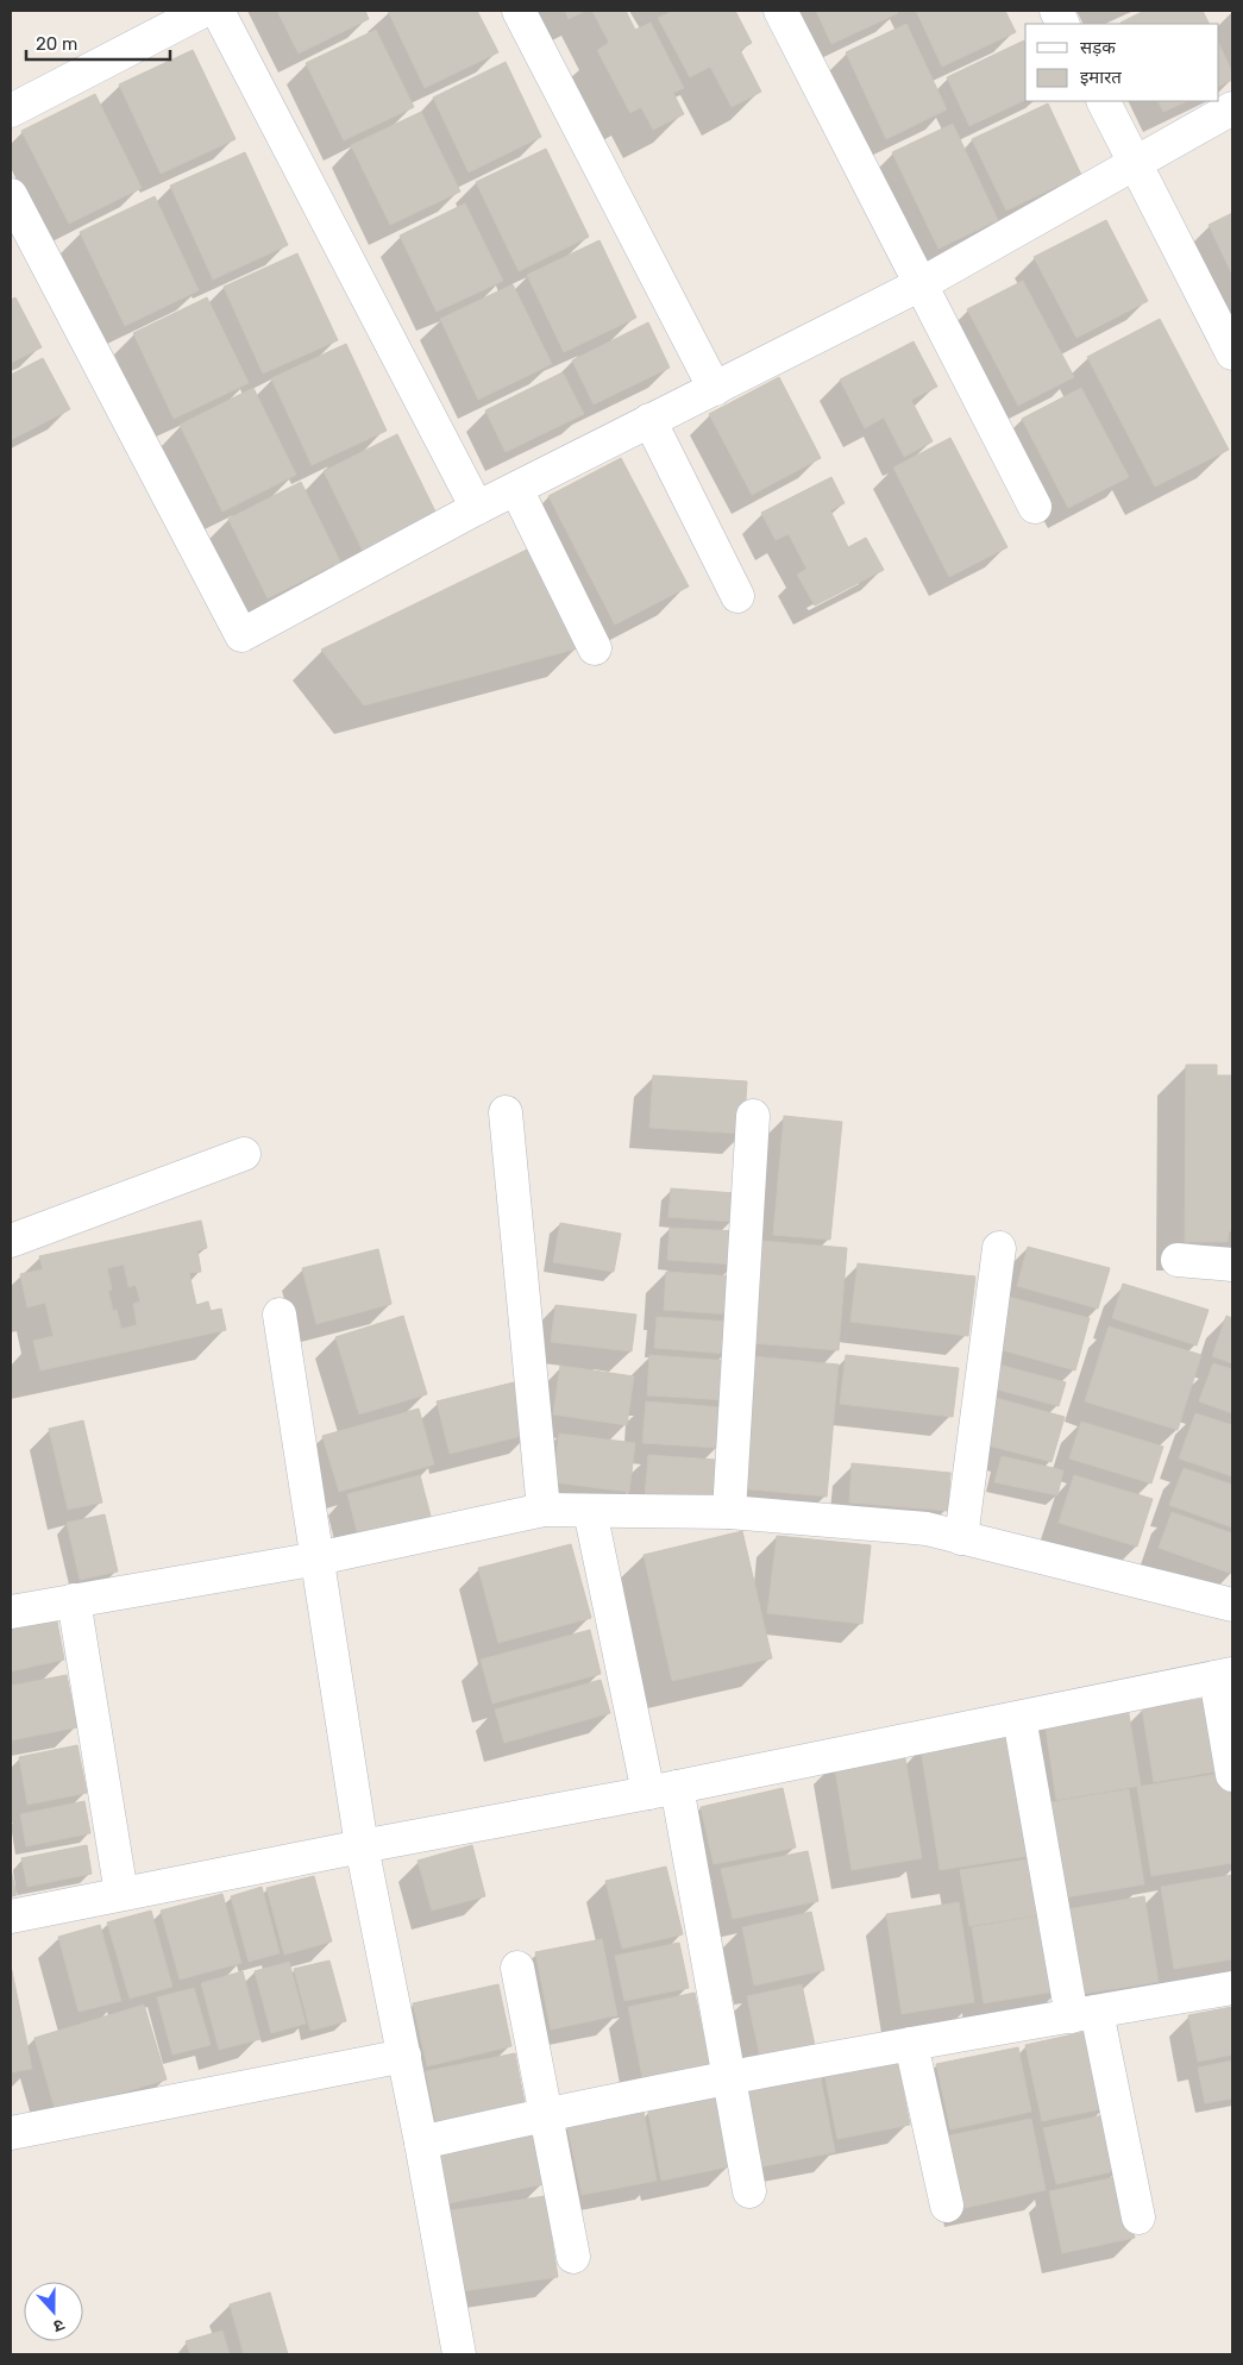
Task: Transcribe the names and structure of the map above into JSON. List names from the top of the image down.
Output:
{
  "legend": ["सड़क", "इमारत"],
  "scale_bar": "20 m",
  "north": "bottom"
}
